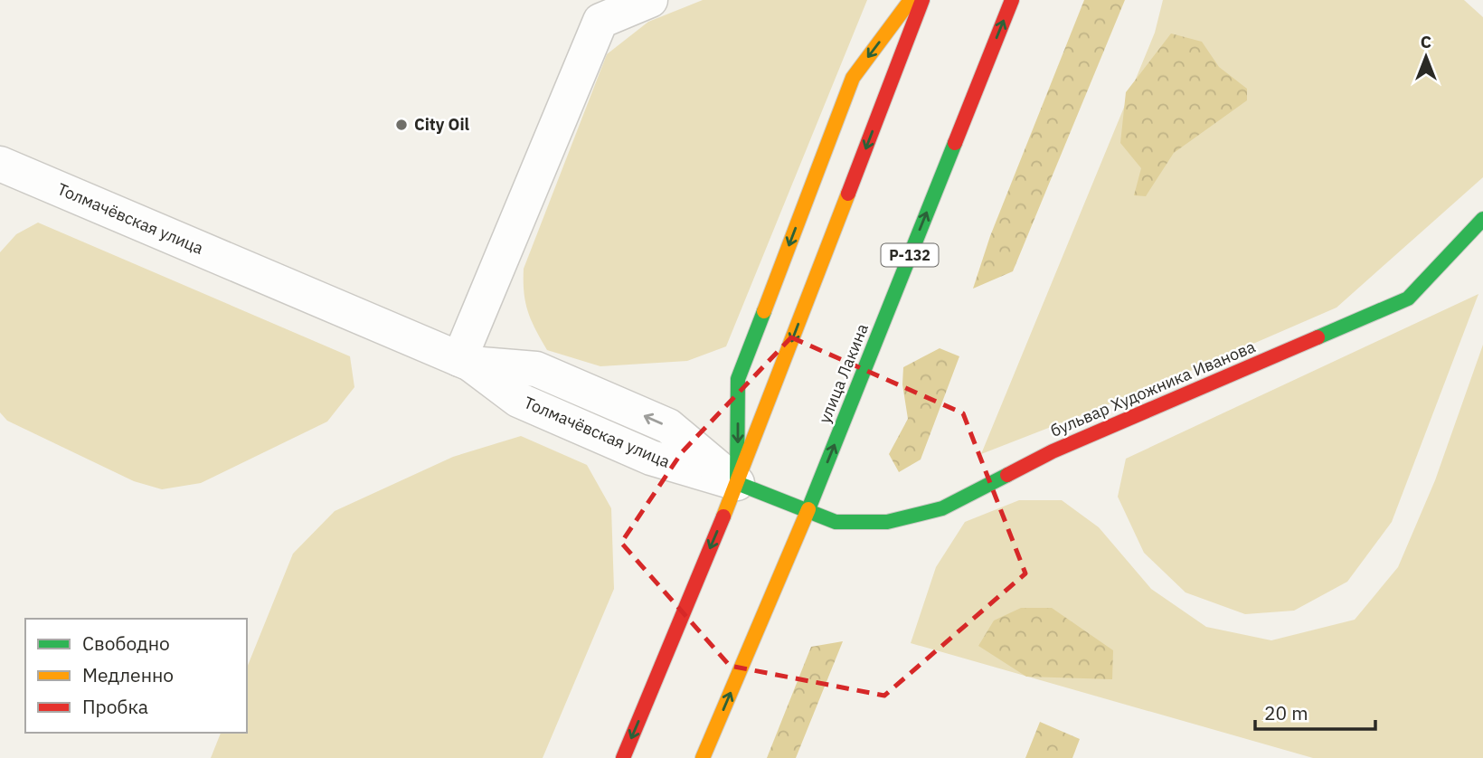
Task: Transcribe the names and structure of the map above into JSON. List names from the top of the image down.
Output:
{
  "streets": {
    "main road": ["Р-132", "улица Лакина", "бульвар Художника Иванова"],
    "street": ["Толмачёвская улица"]
  },
  "crossings": [
    ["Толмачёвская улица", "бульвар Художника Иванова"],
    ["улица Лакина", "бульвар Художника Иванова"]
  ],
  "places": ["City Oil"],
  "legend": ["Свободно", "Медленно", "Пробка"],
  "scale_bar": "20 m",
  "north": "top"
}
